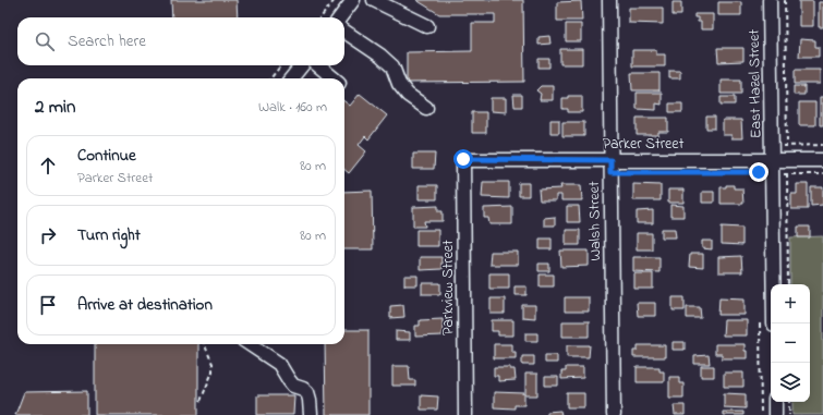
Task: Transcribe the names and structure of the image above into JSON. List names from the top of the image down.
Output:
{
  "streets": {
    "street": [
      "East Hazel Street",
      "Parker Street",
      "Walsh Street",
      "Parkview Street"
    ]
  },
  "crossings": [
    ["East Hazel Street", "Parker Street"],
    ["Parker Street", "Walsh Street"],
    ["Parker Street", "Parkview Street"]
  ],
  "page": {
    "search": "Search here",
    "heading": ["2 min", "Walk · 160 m"],
    "list": [
      ["Continue", "Parker Street", "80 m"],
      ["Turn right", "80 m"],
      "Arrive at destination"
    ],
    "map_buttons": ["+", "−"]
  }
}
